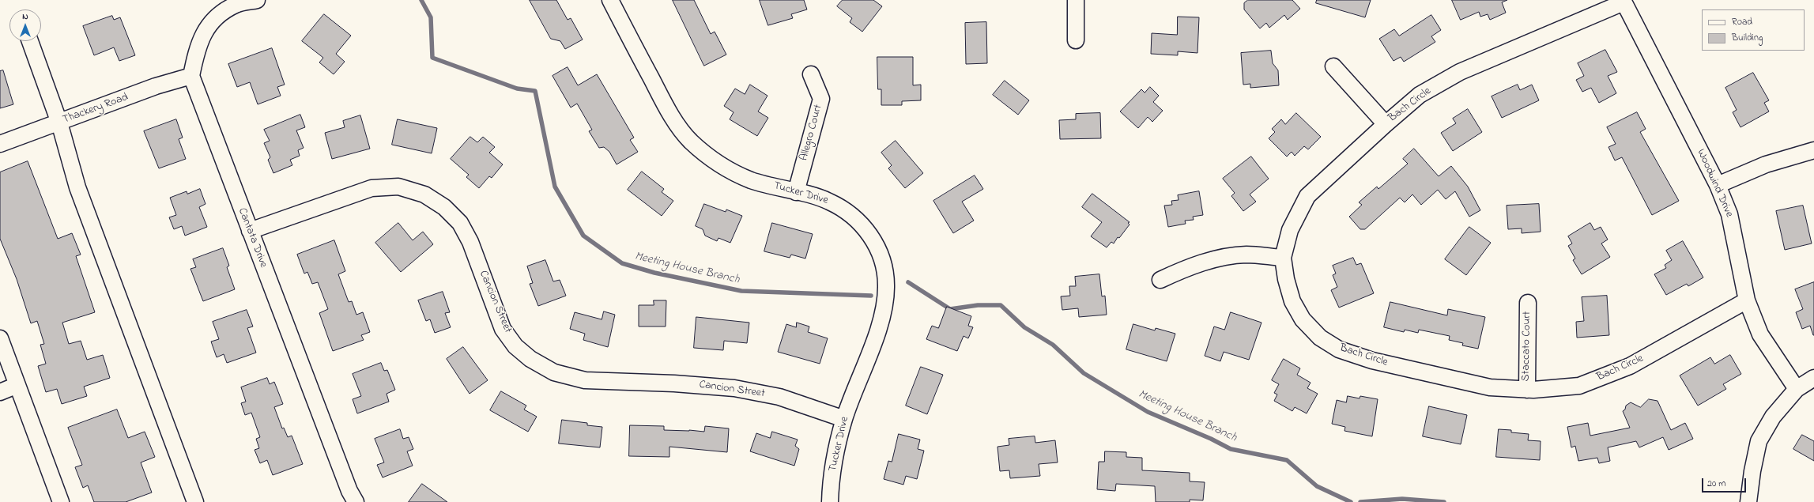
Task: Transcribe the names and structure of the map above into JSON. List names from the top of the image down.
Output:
{
  "streets": {
    "street": [
      "Bach Circle",
      "Thackery Road",
      "Allegro Court",
      "Woodwind Drive",
      "Tucker Drive",
      "Cantata Drive",
      "Cancion Street",
      "Staccato Court"
    ]
  },
  "crossings": [
    ["Bach Circle", "Woodwind Drive"],
    ["Bach Circle", "Staccato Court"],
    ["Thackery Road", "Cantata Drive"],
    ["Allegro Court", "Tucker Drive"],
    ["Tucker Drive", "Cancion Street"],
    ["Cantata Drive", "Cancion Street"]
  ],
  "water": ["Meeting House Branch"],
  "legend": ["Road", "Building"],
  "scale_bar": "20 m",
  "north": "top"
}
